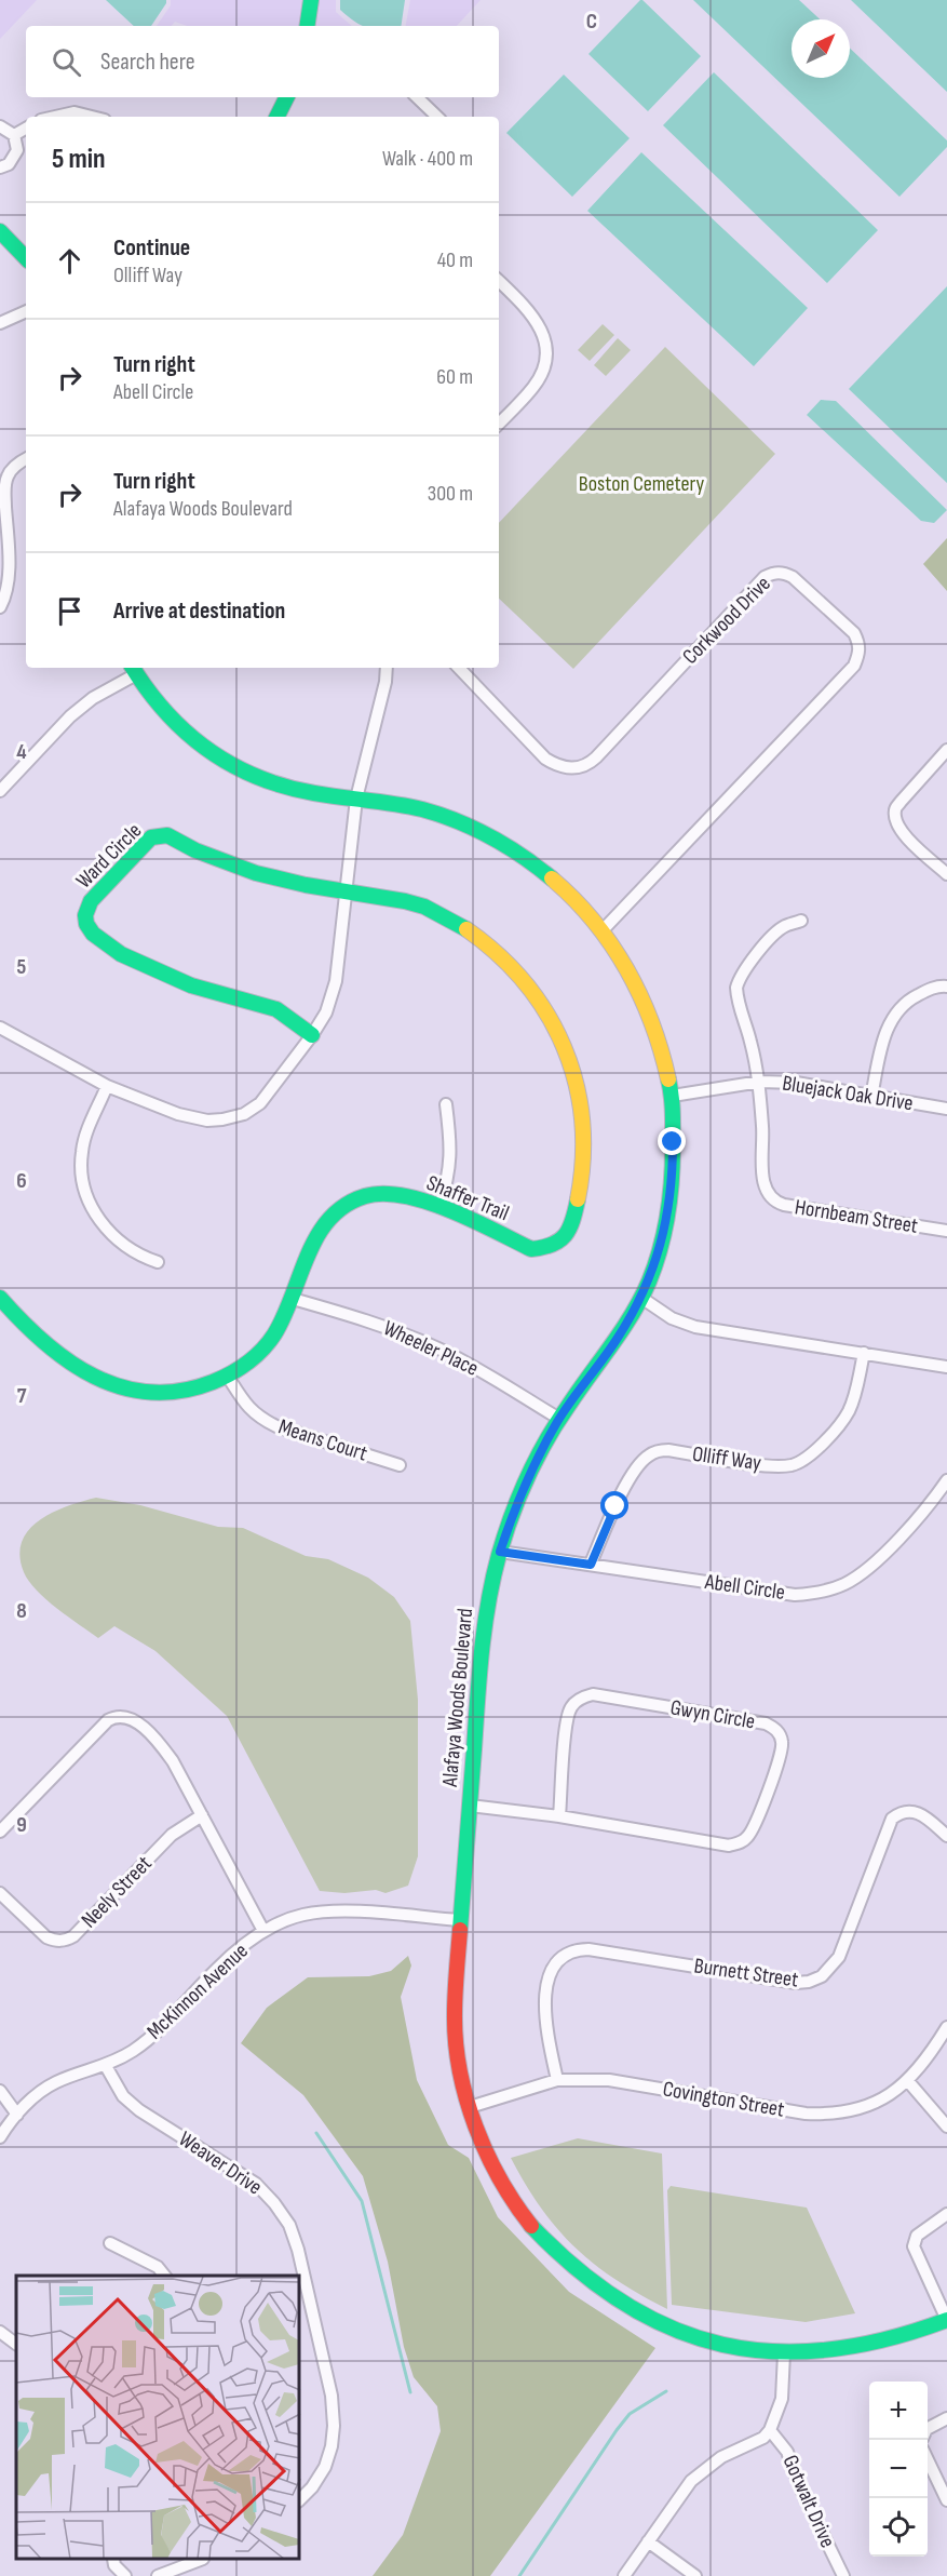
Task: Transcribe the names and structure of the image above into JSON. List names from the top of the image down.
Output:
{
  "streets": {
    "street": [
      "Corkwood Drive",
      "Ward Circle",
      "Bluejack Oak Drive",
      "Shaffer Trail",
      "Hornbeam Street",
      "Wheeler Place",
      "Means Court",
      "Olliff Way",
      "Abell Circle",
      "Alafaya Woods Boulevard",
      "Gwyn Circle",
      "Neely Street",
      "Burnett Street",
      "McKinnon Avenue",
      "Covington Street",
      "Weaver Drive",
      "Gotwalt Drive"
    ]
  },
  "crossings": [
    ["Corkwood Drive", "Alafaya Woods Boulevard"],
    ["Ward Circle", "Shaffer Trail"],
    ["Bluejack Oak Drive", "Hornbeam Street"],
    ["Bluejack Oak Drive", "Alafaya Woods Boulevard"],
    ["Shaffer Trail", "Wheeler Place"],
    ["Shaffer Trail", "Means Court"],
    ["Wheeler Place", "Alafaya Woods Boulevard"],
    ["Olliff Way", "Abell Circle"],
    ["Abell Circle", "Alafaya Woods Boulevard"],
    ["Alafaya Woods Boulevard", "Gwyn Circle"],
    ["Alafaya Woods Boulevard", "McKinnon Avenue"],
    ["Alafaya Woods Boulevard", "Covington Street"],
    ["Burnett Street", "Covington Street"],
    ["McKinnon Avenue", "Weaver Drive"]
  ],
  "parks": ["Boston Cemetery"],
  "north": "top right",
  "page": {
    "search": "Search here",
    "heading": ["5 min", "Walk · 400 m"],
    "list": [
      ["Continue", "Olliff Way", "40 m"],
      ["Turn right", "Abell Circle", "60 m"],
      ["Turn right", "Alafaya Woods Boulevard", "300 m"],
      "Arrive at destination"
    ],
    "map_buttons": ["+", "−"]
  },
  "grid": {
    "columns": ["C"],
    "rows": [
      "4",
      "5",
      "6",
      "7",
      "8",
      "9"
    ]
  }
}
